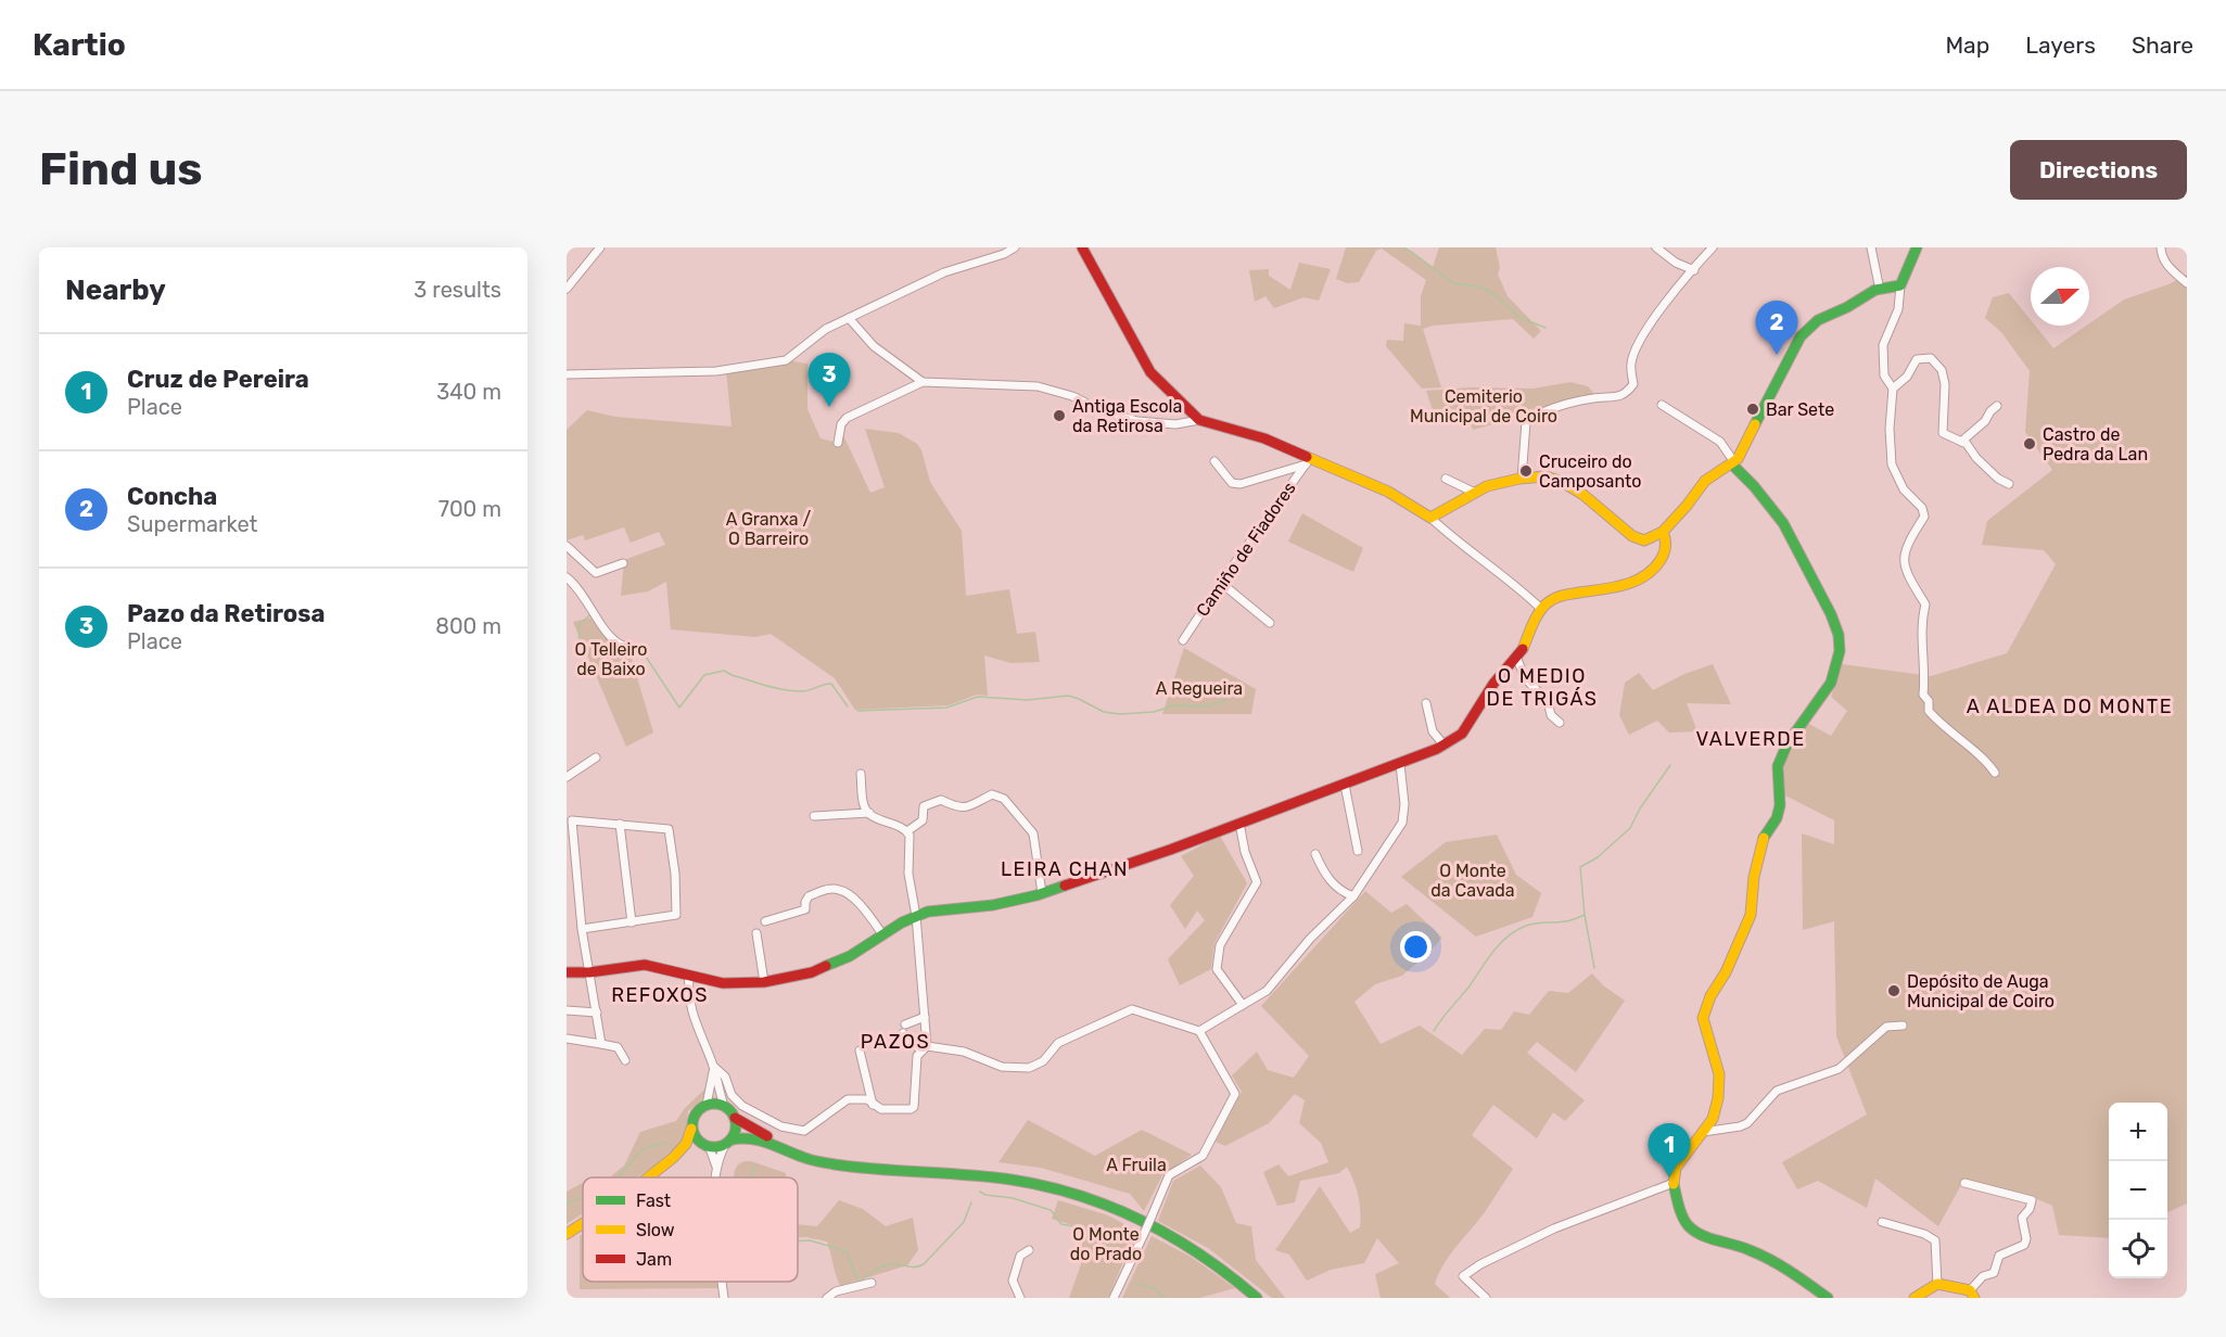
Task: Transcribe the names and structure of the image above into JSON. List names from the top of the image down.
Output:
{
  "streets": {
    "street": ["Camiño de Fiadores"]
  },
  "districts": [
    "O MEDIO DE TRIGÁS",
    "A ALDEA DO MONTE",
    "VALVERDE",
    "LEIRA CHAN",
    "REFOXOS",
    "PAZOS"
  ],
  "parks": [
    "Cemiterio Municipal de Coiro",
    "A Granxa / O Barreiro",
    "O Telleiro de Baixo",
    "A Regueira",
    "O Monte da Cavada",
    "A Fruila",
    "O Monte do Prado"
  ],
  "places": [
    "Bar Sete",
    "Antiga Escola da Retirosa",
    "Castro de Pedra da Lan",
    "Cruceiro do Camposanto",
    "Depósito de Auga Municipal de Coiro"
  ],
  "legend": ["Fast", "Slow", "Jam"],
  "north": "right",
  "page": {
    "header": "Kartio",
    "nav": ["Map", "Layers", "Share"],
    "buttons": "Directions",
    "title": "Find us",
    "heading": ["Nearby", "3 results"],
    "pins": ["2", "3", "1"],
    "list": [
      {
        "mark": "1",
        "name": "Cruz de Pereira",
        "note": "Place",
        "value": "340 m"
      },
      {
        "mark": "2",
        "name": "Concha",
        "note": "Supermarket",
        "value": "700 m"
      },
      {
        "mark": "3",
        "name": "Pazo da Retirosa",
        "note": "Place",
        "value": "800 m"
      }
    ],
    "map_buttons": ["+", "−"]
  }
}
